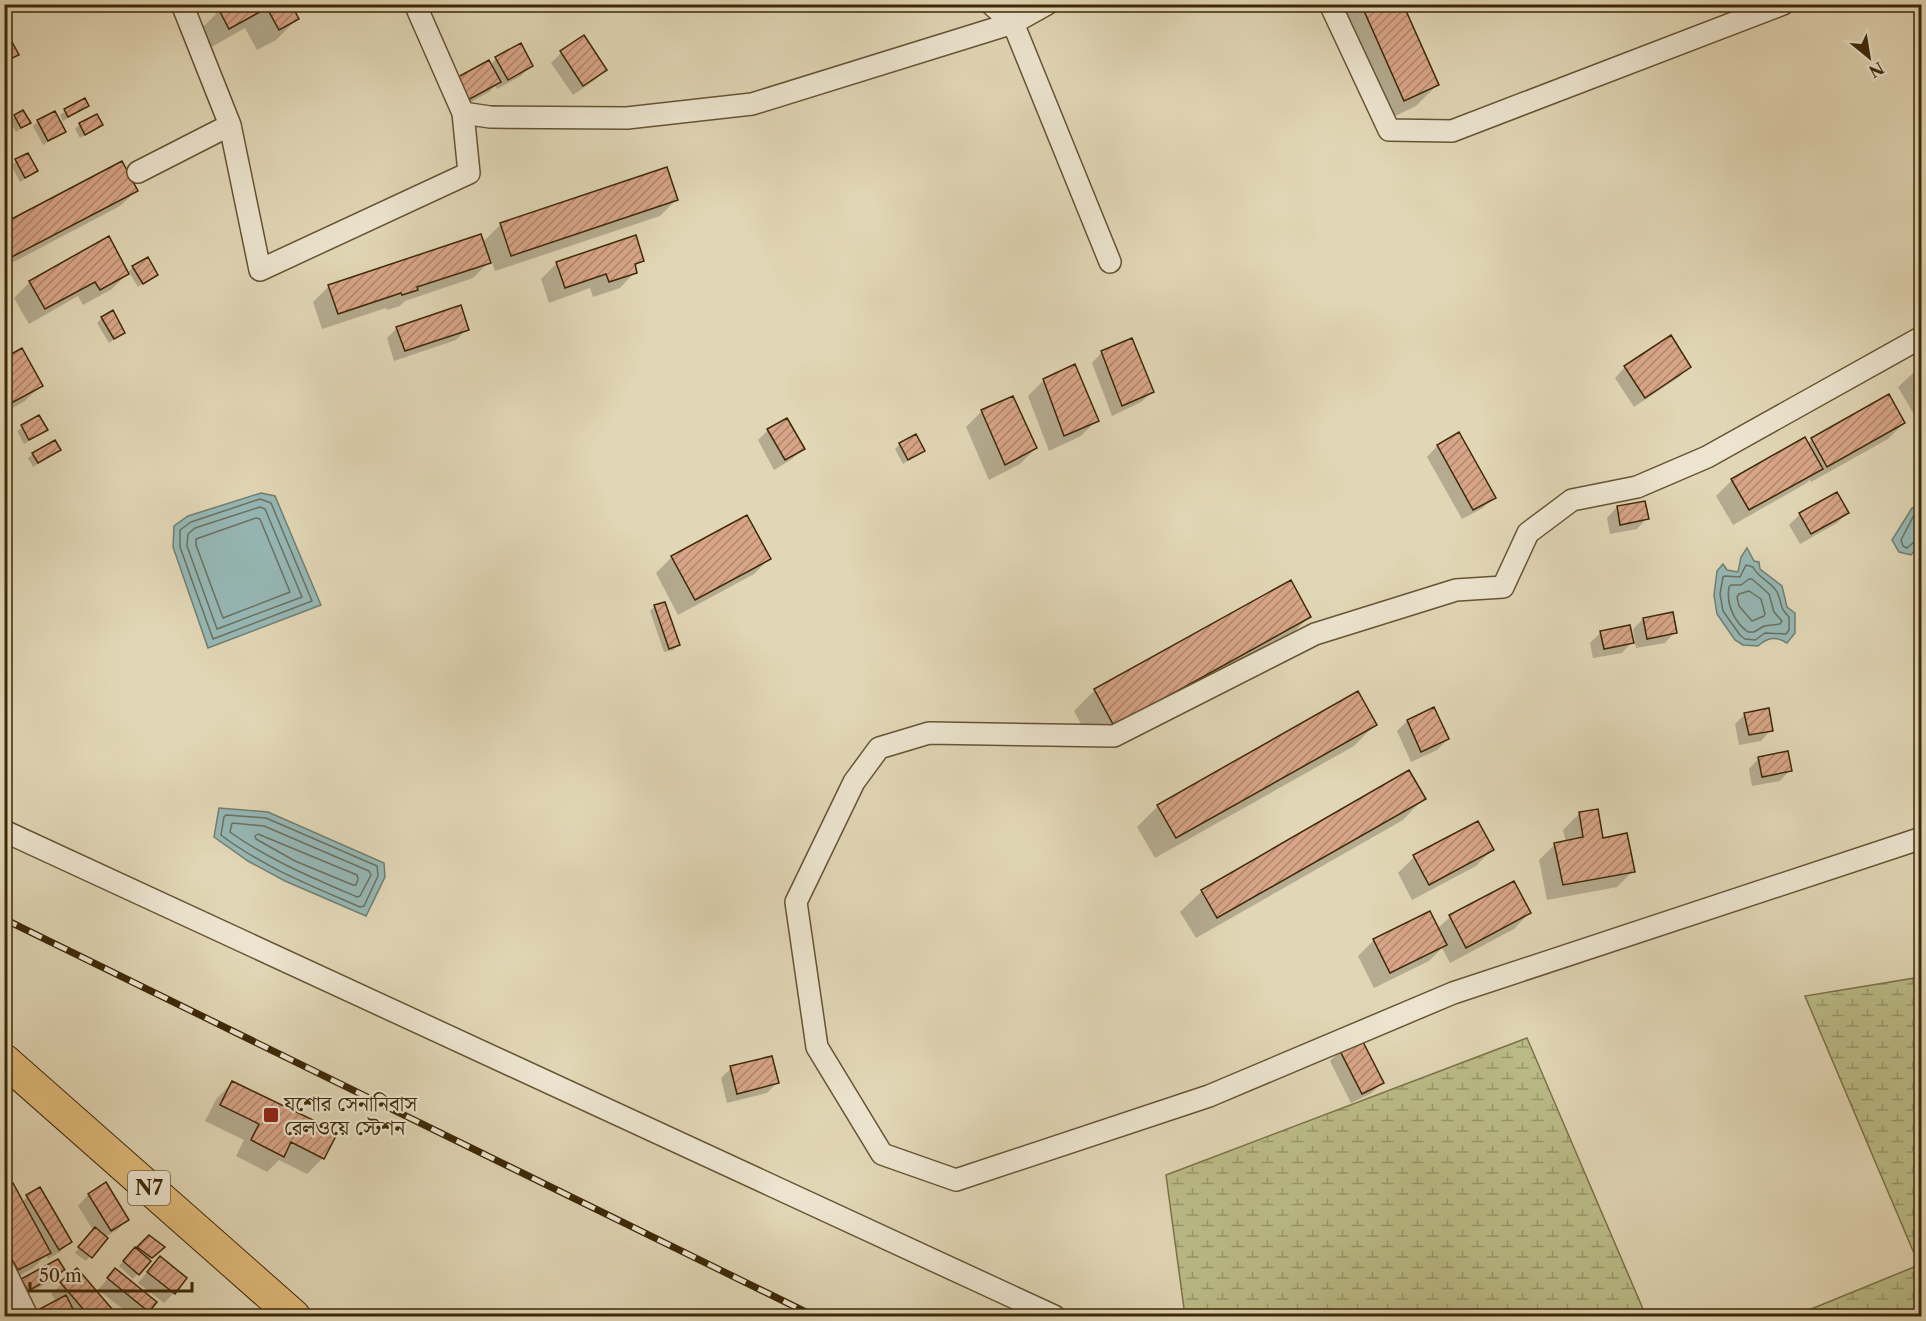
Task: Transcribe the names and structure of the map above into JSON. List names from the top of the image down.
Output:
{
  "streets": {
    "highway": ["N7"]
  },
  "places": {
    "transit": ["যশোর সেনানিবাস রেলওয়ে স্টেশন"]
  },
  "scale_bar": "50 m",
  "north": "bottom right"
}
